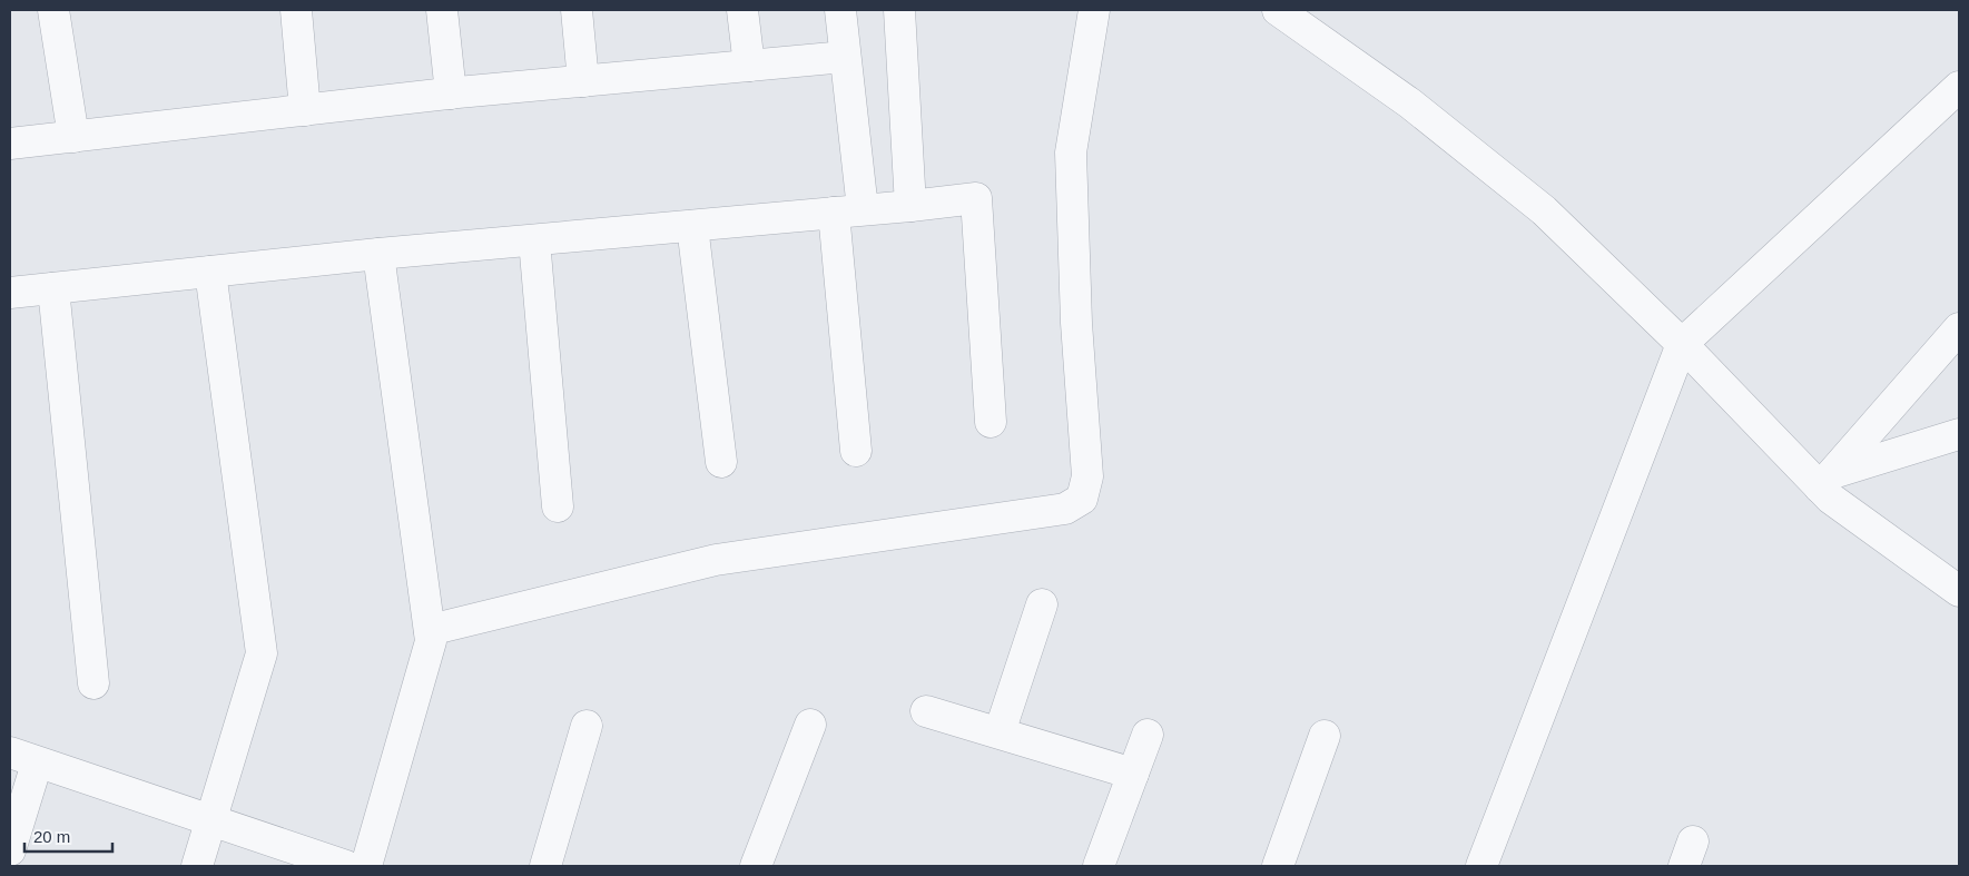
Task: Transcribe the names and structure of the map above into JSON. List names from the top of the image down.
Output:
{
  "scale_bar": "20 m"
}
